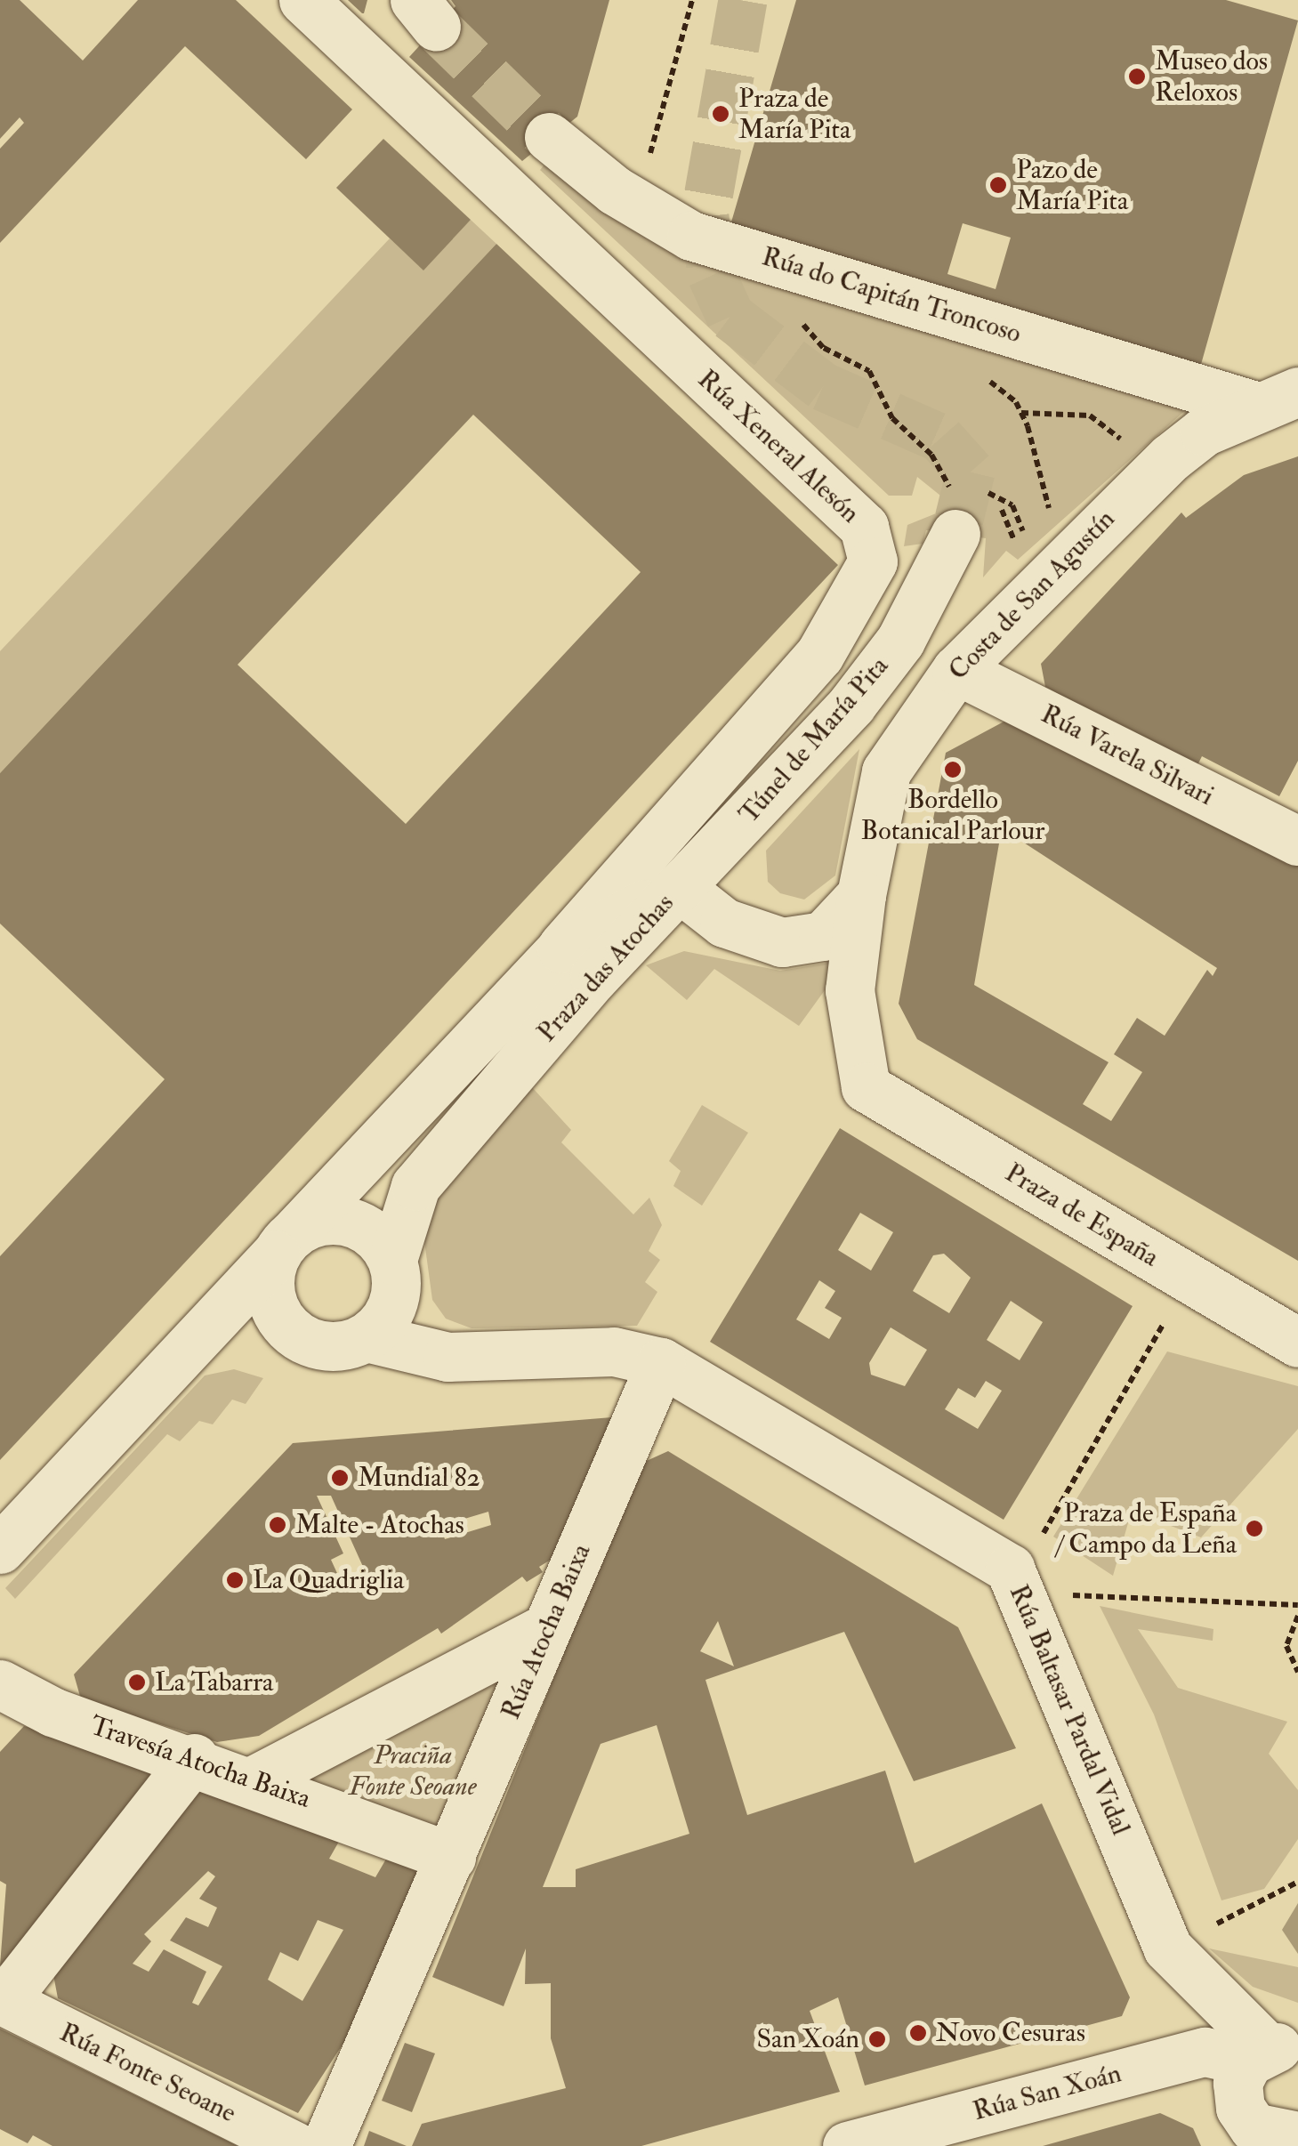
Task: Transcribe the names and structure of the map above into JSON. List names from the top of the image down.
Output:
{
  "streets": {
    "street": [
      "Rúa do Capitán Troncoso",
      "Rúa Xeneral Alesón",
      "Costa de San Agustín",
      "Túnel de María Pita",
      "Rúa Varela Silvari",
      "Praza das Atochas",
      "Praza de España",
      "Rúa Atocha Baixa",
      "Rúa Baltasar Pardal Vidal",
      "Travesía Atocha Baixa",
      "Rúa Fonte Seoane",
      "Rúa San Xoán"
    ]
  },
  "crossings": [
    ["Rúa do Capitán Troncoso", "Costa de San Agustín"],
    ["Rúa Xeneral Alesón", "Praza das Atochas"],
    ["Costa de San Agustín", "Rúa Varela Silvari"],
    ["Costa de San Agustín", "Praza de España"],
    ["Túnel de María Pita", "Praza das Atochas"],
    ["Rúa Atocha Baixa", "Rúa Baltasar Pardal Vidal"],
    ["Rúa Atocha Baixa", "Travesía Atocha Baixa"],
    ["Rúa Baltasar Pardal Vidal", "Rúa San Xoán"]
  ],
  "parks": ["Praciña Fonte Seoane"],
  "places": [
    "Museo dos Reloxos",
    "Praza de María Pita",
    "Pazo de María Pita",
    "Bordello Botanical Parlour",
    "Mundial 82",
    "Malte - Atochas",
    "Praza de España / Campo da Leña",
    "La Quadriglia",
    "La Tabarra",
    "Novo Cesuras",
    "San Xoán"
  ]
}
